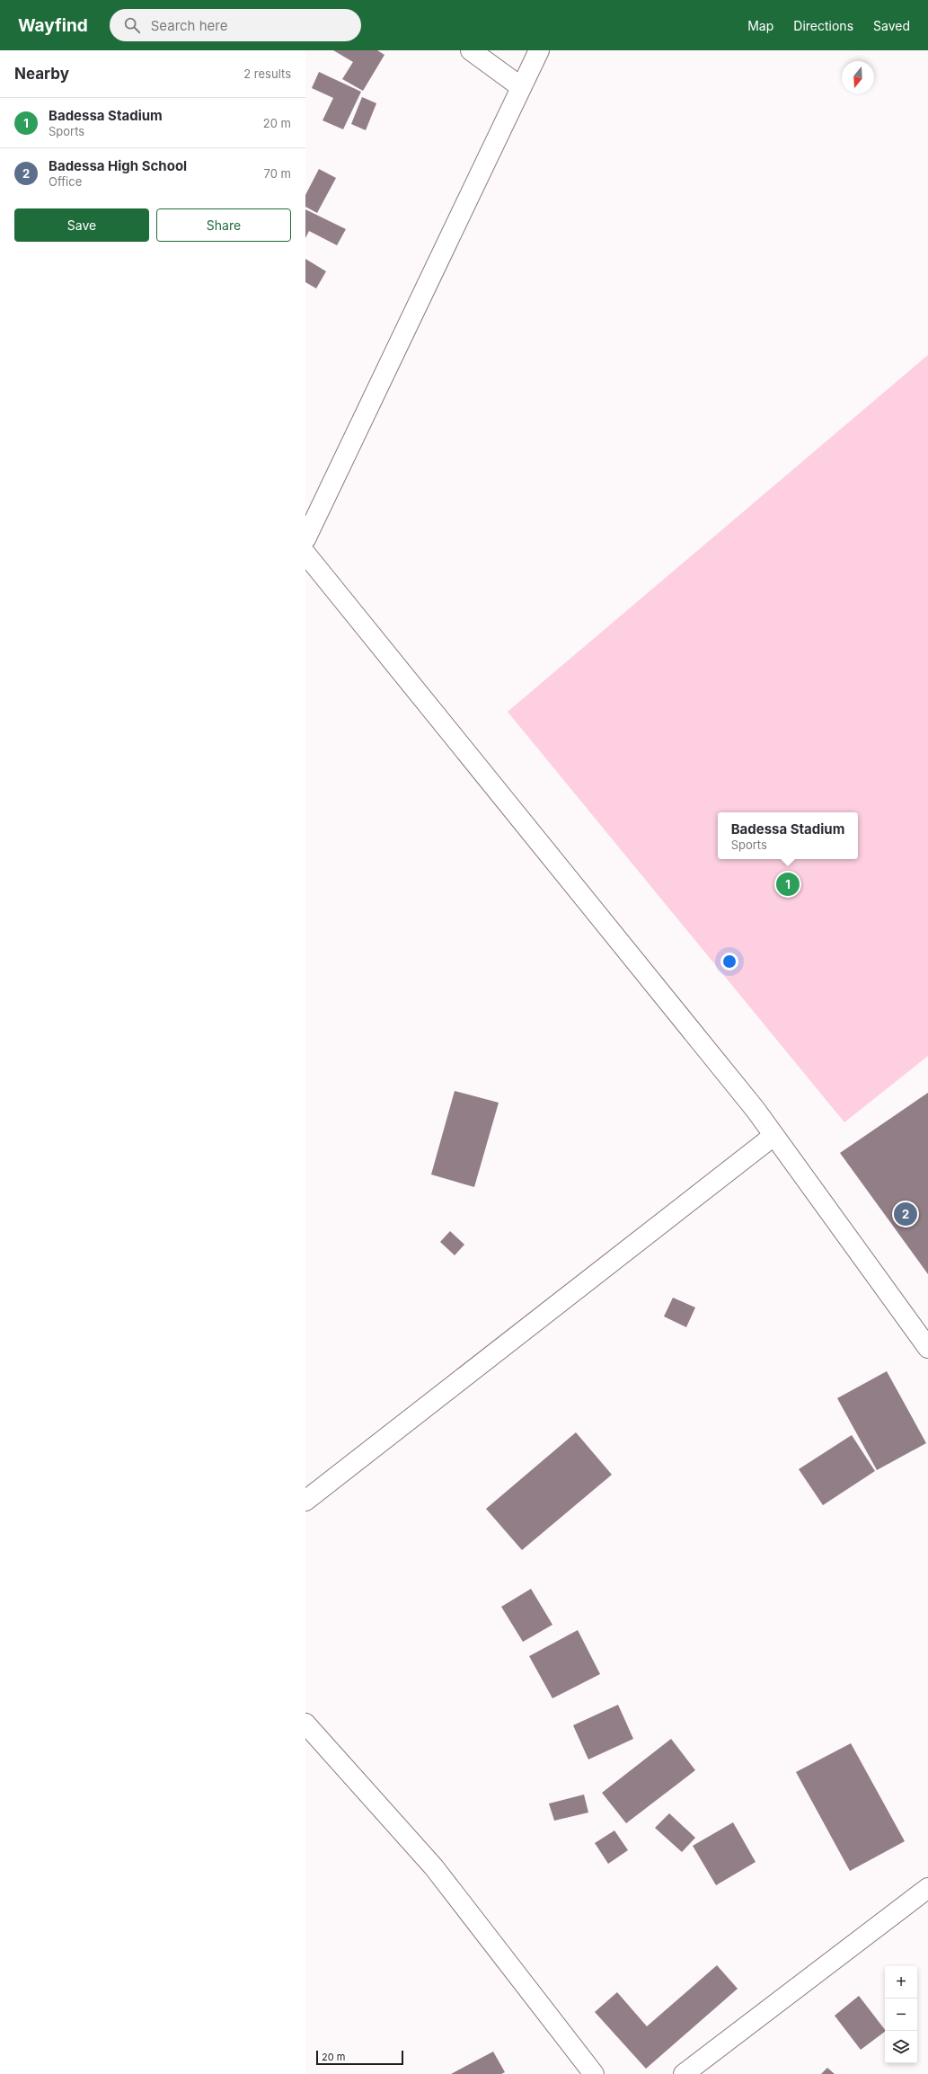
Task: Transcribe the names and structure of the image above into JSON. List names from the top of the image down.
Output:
{
  "scale_bar": "20 m",
  "north": "bottom",
  "page": {
    "header": "Wayfind",
    "search": "Search here",
    "nav": ["Map", "Directions", "Saved"],
    "heading": ["Nearby", "2 results"],
    "list": [
      {
        "mark": "1",
        "name": "Badessa Stadium",
        "note": "Sports",
        "value": "20 m"
      },
      {
        "mark": "2",
        "name": "Badessa High School",
        "note": "Office",
        "value": "70 m"
      }
    ],
    "buttons": ["Save", "Share"],
    "popup": ["Badessa Stadium", "Sports"],
    "pins": ["1", "2"],
    "map_buttons": ["+", "−"],
    "scale": "20 m"
  }
}
